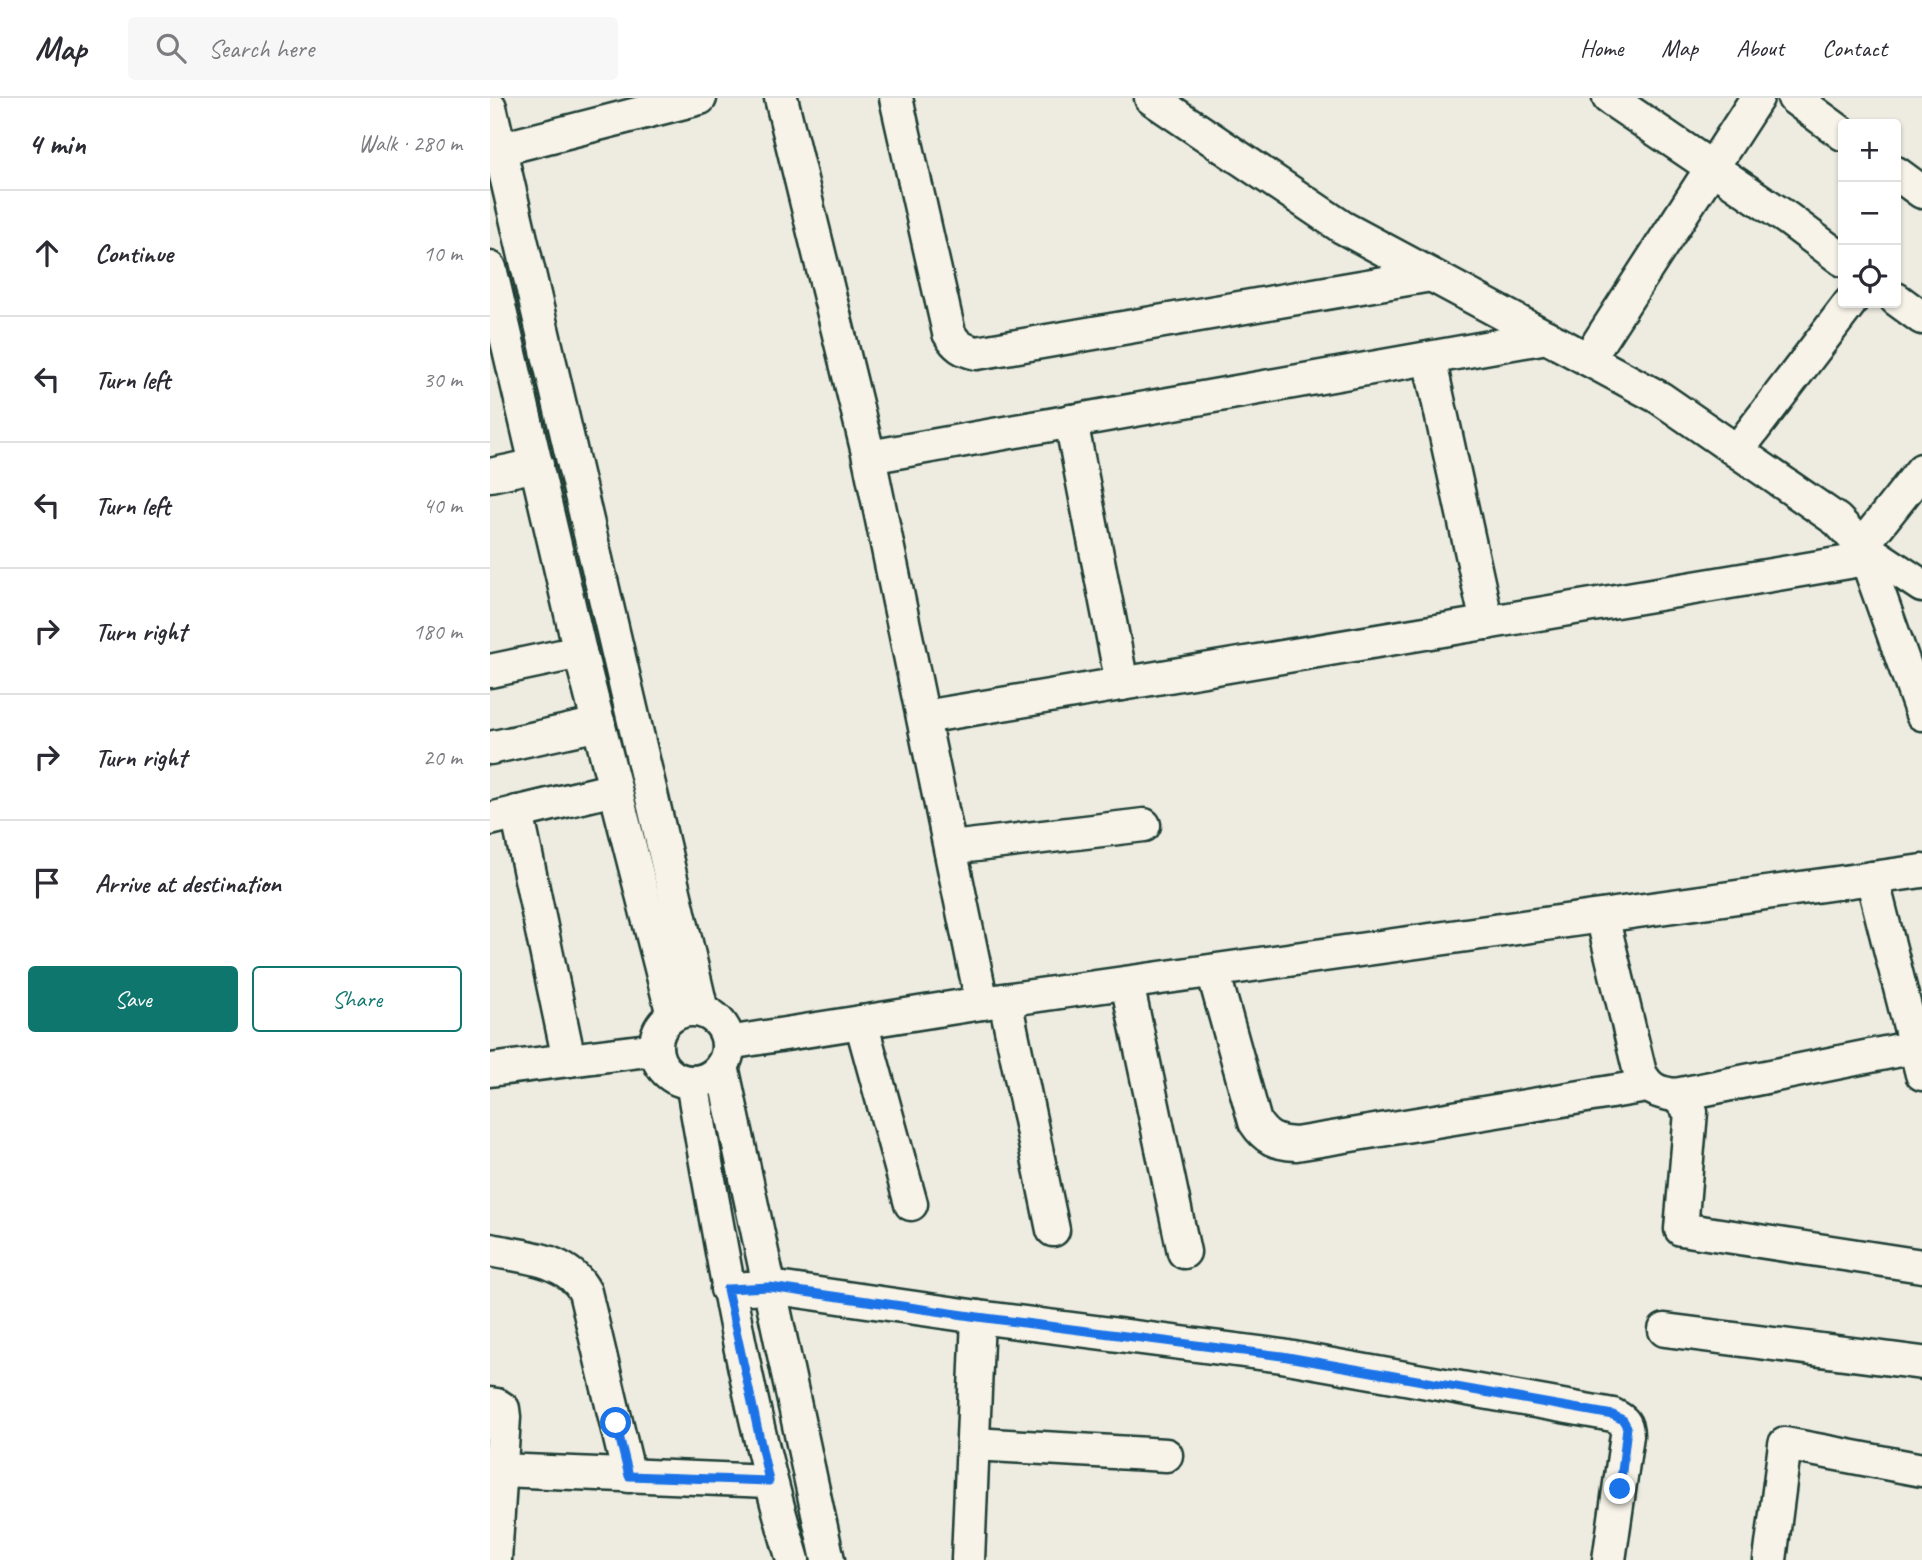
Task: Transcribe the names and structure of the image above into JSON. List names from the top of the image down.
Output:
{
  "page": {
    "header": "Map",
    "search": "Search here",
    "nav": [
      "Home",
      "Map",
      "About",
      "Contact"
    ],
    "heading": ["4 min", "Walk · 280 m"],
    "map_buttons": ["+", "−"],
    "list": [
      ["Continue", "10 m"],
      ["Turn left", "30 m"],
      ["Turn left", "40 m"],
      ["Turn right", "180 m"],
      ["Turn right", "20 m"],
      "Arrive at destination"
    ],
    "buttons": ["Save", "Share"]
  }
}
